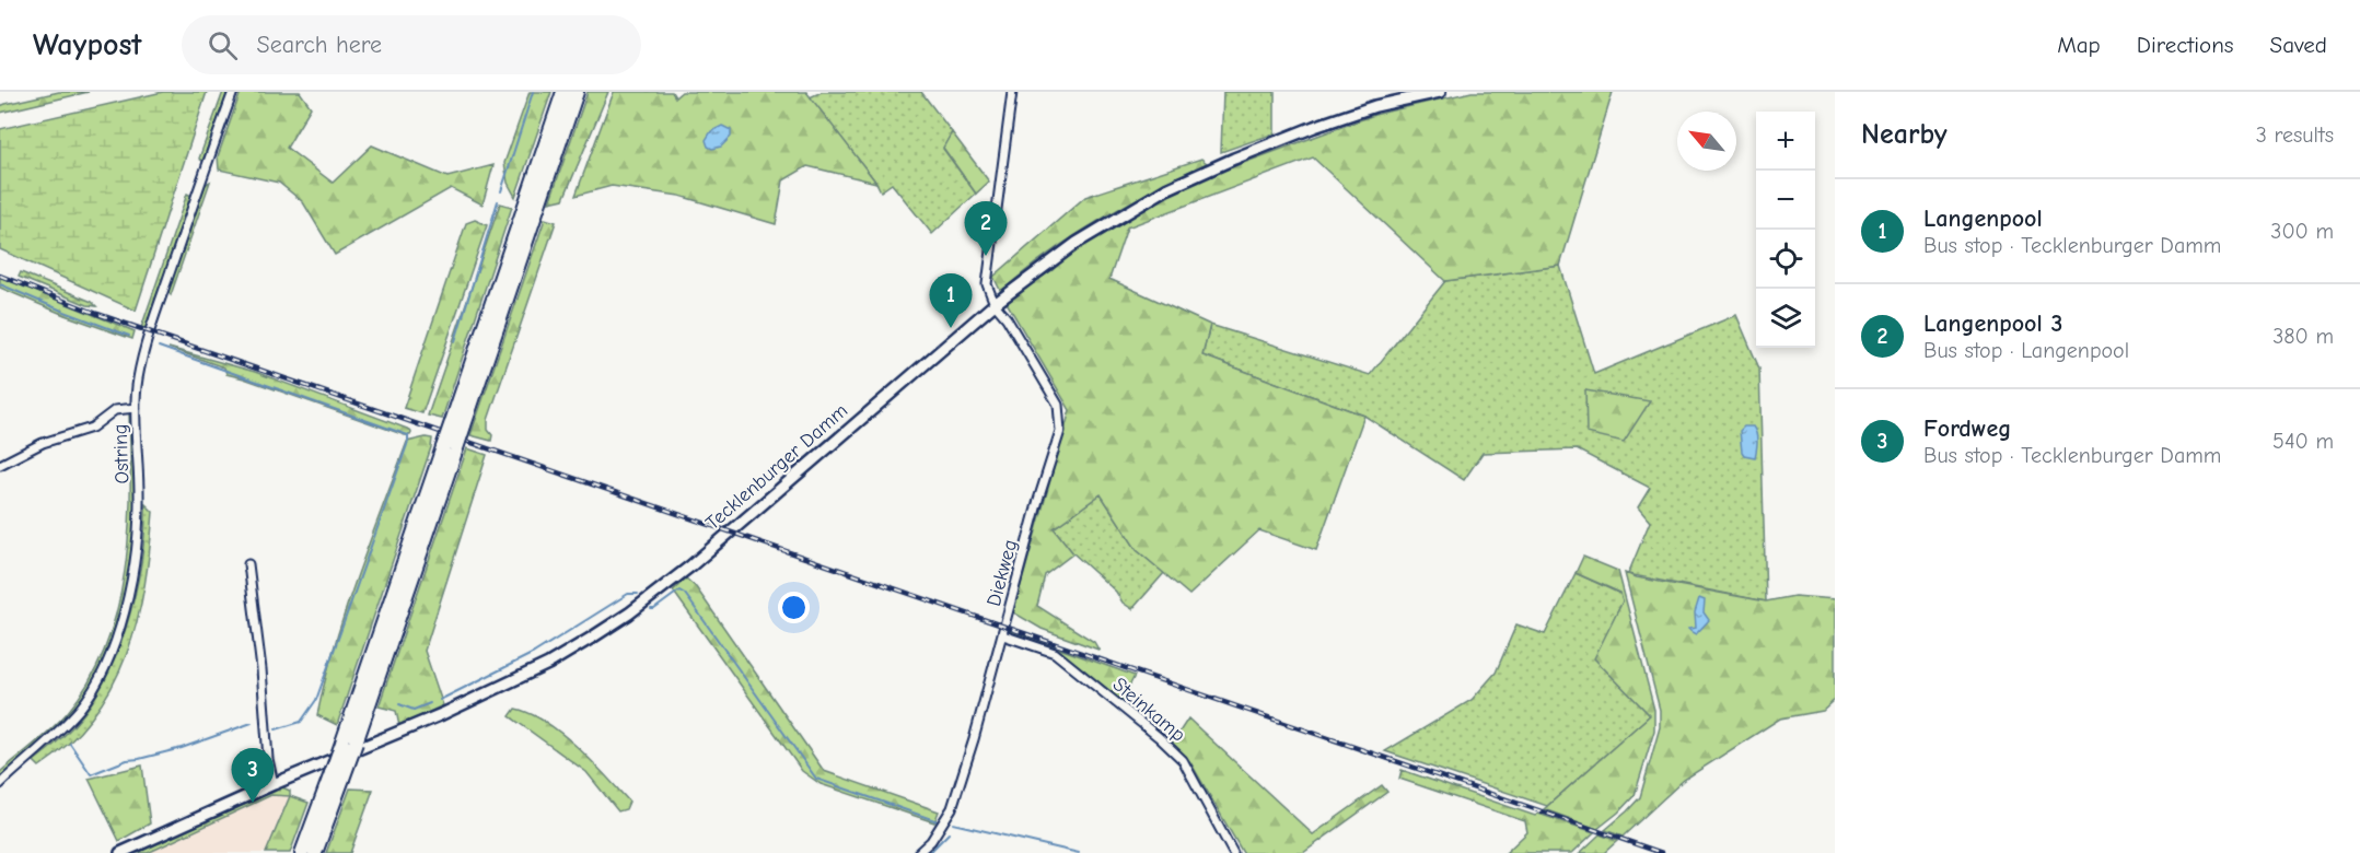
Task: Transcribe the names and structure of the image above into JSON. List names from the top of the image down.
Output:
{
  "streets": {
    "main road": ["Tecklenburger Damm"],
    "street": ["Ostring", "Diekweg", "Steinkamp"]
  },
  "crossings": [
    ["Tecklenburger Damm", "Diekweg"],
    ["Diekweg", "Steinkamp"]
  ],
  "north": "top left",
  "page": {
    "header": "Waypost",
    "search": "Search here",
    "nav": ["Map", "Directions", "Saved"],
    "heading": ["Nearby", "3 results"],
    "map_buttons": ["+", "−"],
    "list": [
      {
        "mark": "1",
        "name": "Langenpool",
        "note": "Bus stop · Tecklenburger Damm",
        "value": "300 m"
      },
      {
        "mark": "2",
        "name": "Langenpool 3",
        "note": "Bus stop · Langenpool",
        "value": "380 m"
      },
      {
        "mark": "3",
        "name": "Fordweg",
        "note": "Bus stop · Tecklenburger Damm",
        "value": "540 m"
      }
    ],
    "pins": ["2", "1", "3"]
  }
}
